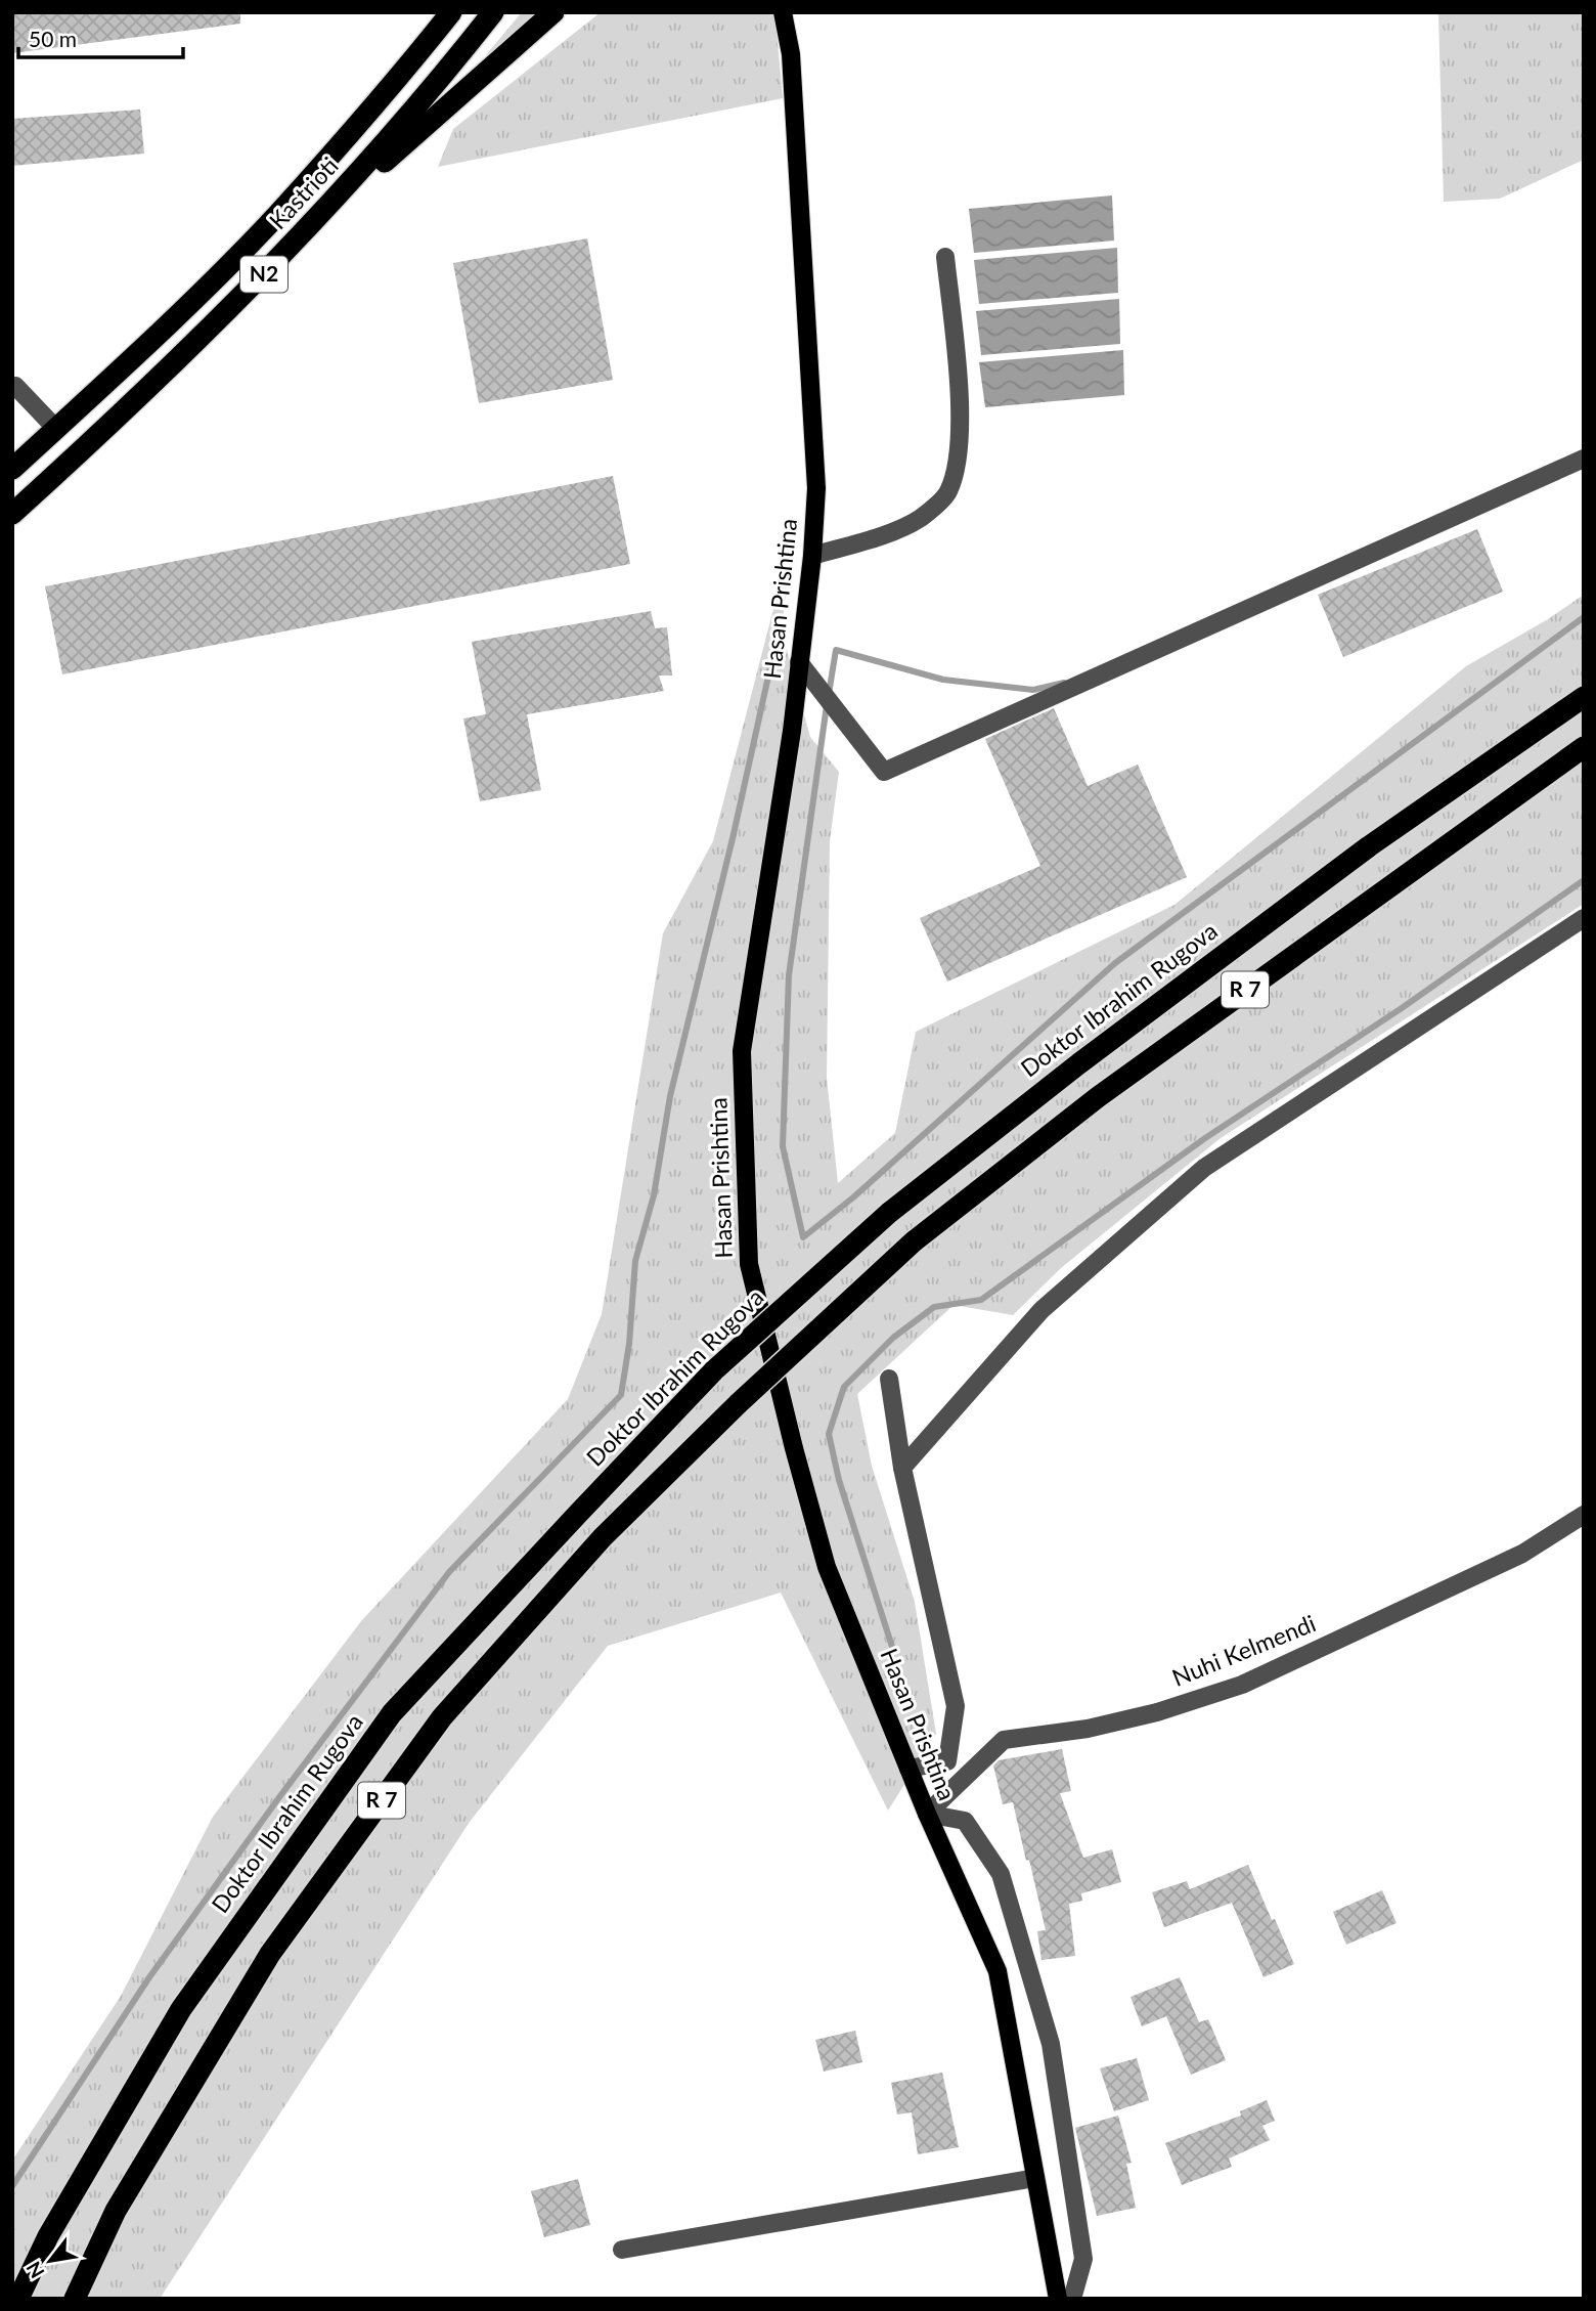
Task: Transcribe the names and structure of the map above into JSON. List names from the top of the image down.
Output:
{
  "streets": {
    "highway": [
      "Kastrioti",
      "N2",
      "R 7",
      "Doktor Ibrahim Rugova"
    ],
    "main road": ["Hasan Prishtina"],
    "street": ["Nuhi Kelmendi"]
  },
  "crossings": [
    ["Hasan Prishtina", "Nuhi Kelmendi"]
  ],
  "scale_bar": "50 m",
  "north": "bottom left"
}
